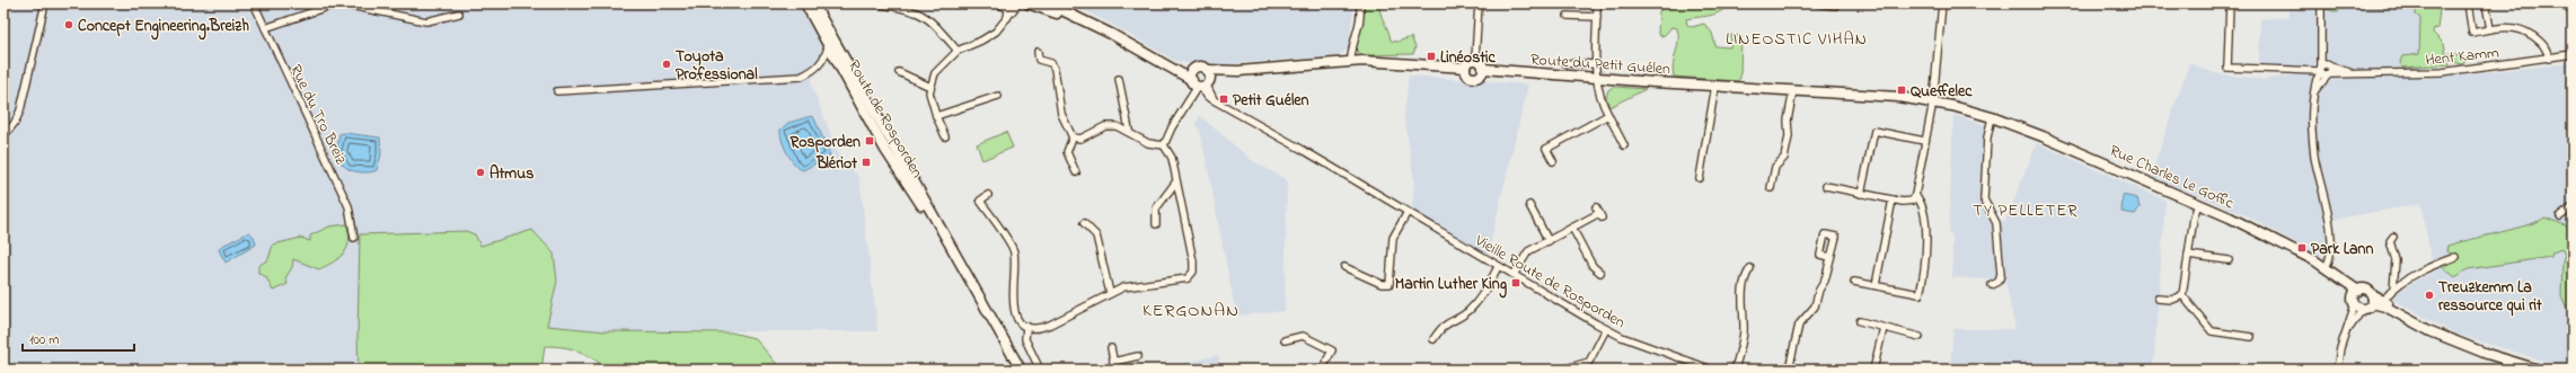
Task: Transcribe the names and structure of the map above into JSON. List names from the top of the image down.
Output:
{
  "streets": {
    "street": [
      "Hent Kamm",
      "Route du Petit Guélen",
      "Rue du Tro Breiz",
      "Route de Rosporden",
      "Rue Charles Le Goffic",
      "Vieille Route de Rosporden"
    ]
  },
  "crossings": [
    ["Route du Petit Guélen", "Rue Charles Le Goffic"]
  ],
  "districts": ["LINEOSTIC VIHAN", "TY PELLETER", "KERGONAN"],
  "places": {
    "other": [
      "Concept Engineering.Breizh",
      "Toyota Professional",
      "Atmus",
      "Treuzkemm La ressource qui rit"
    ],
    "transit": [
      "Linéostic",
      "Queffelec",
      "Petit Guélen",
      "Rosporden",
      "Blériot",
      "Park Lann",
      "Martin Luther King"
    ]
  },
  "scale_bar": "100 m"
}
